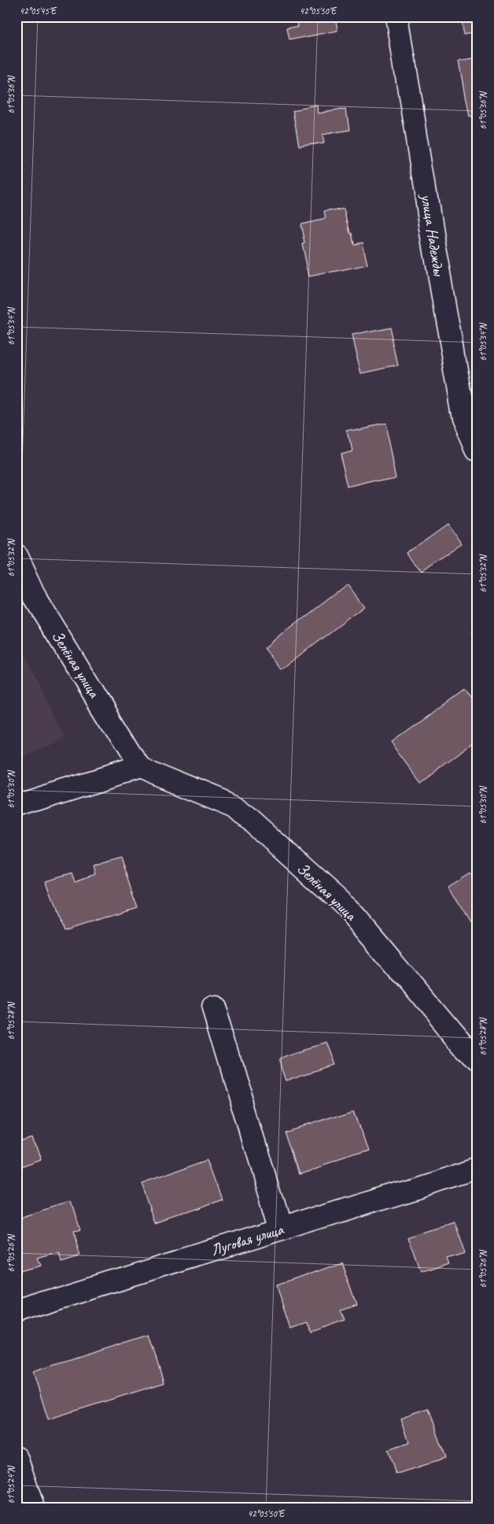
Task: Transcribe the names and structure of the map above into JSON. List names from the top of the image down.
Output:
{
  "streets": {
    "street": ["улица Надежды", "Зелёная улица", "Луговая улица"]
  },
  "coordinates": [
    "42°05'45\"E",
    "42°05'50\"E",
    "61°05'36\"N",
    "61°05'34\"N",
    "61°05'32\"N",
    "61°05'30\"N",
    "61°05'28\"N",
    "61°05'26\"N",
    "61°05'24\"N"
  ]
}
